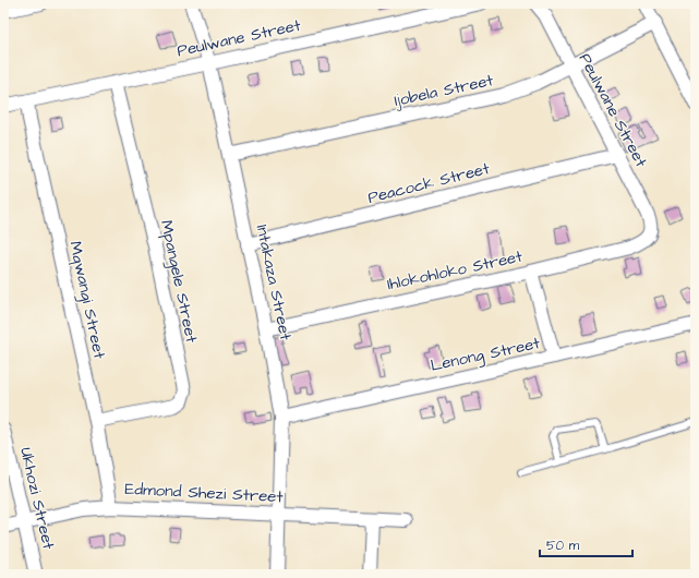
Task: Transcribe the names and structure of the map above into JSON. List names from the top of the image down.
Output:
{
  "streets": {
    "street": [
      "Peulwane Street",
      "Ijobela Street",
      "Peacock Street",
      "Ihlokohloko Street",
      "Mpangele Street",
      "Intakaza Street",
      "Mqwangi Street",
      "Lenong Street",
      "Edmond Shezi Street",
      "Ukhozi Street"
    ]
  },
  "crossings": [
    ["Peulwane Street", "Ijobela Street"],
    ["Peulwane Street", "Peacock Street"],
    ["Peulwane Street", "Ihlokohloko Street"],
    ["Peulwane Street", "Mpangele Street"],
    ["Peulwane Street", "Intakaza Street"],
    ["Peulwane Street", "Mqwangi Street"],
    ["Ijobela Street", "Intakaza Street"],
    ["Peacock Street", "Intakaza Street"],
    ["Ihlokohloko Street", "Intakaza Street"],
    ["Mpangele Street", "Mqwangi Street"],
    ["Intakaza Street", "Lenong Street"],
    ["Intakaza Street", "Edmond Shezi Street"],
    ["Mqwangi Street", "Edmond Shezi Street"],
    ["Edmond Shezi Street", "Ukhozi Street"]
  ],
  "scale_bar": "50 m"
}
